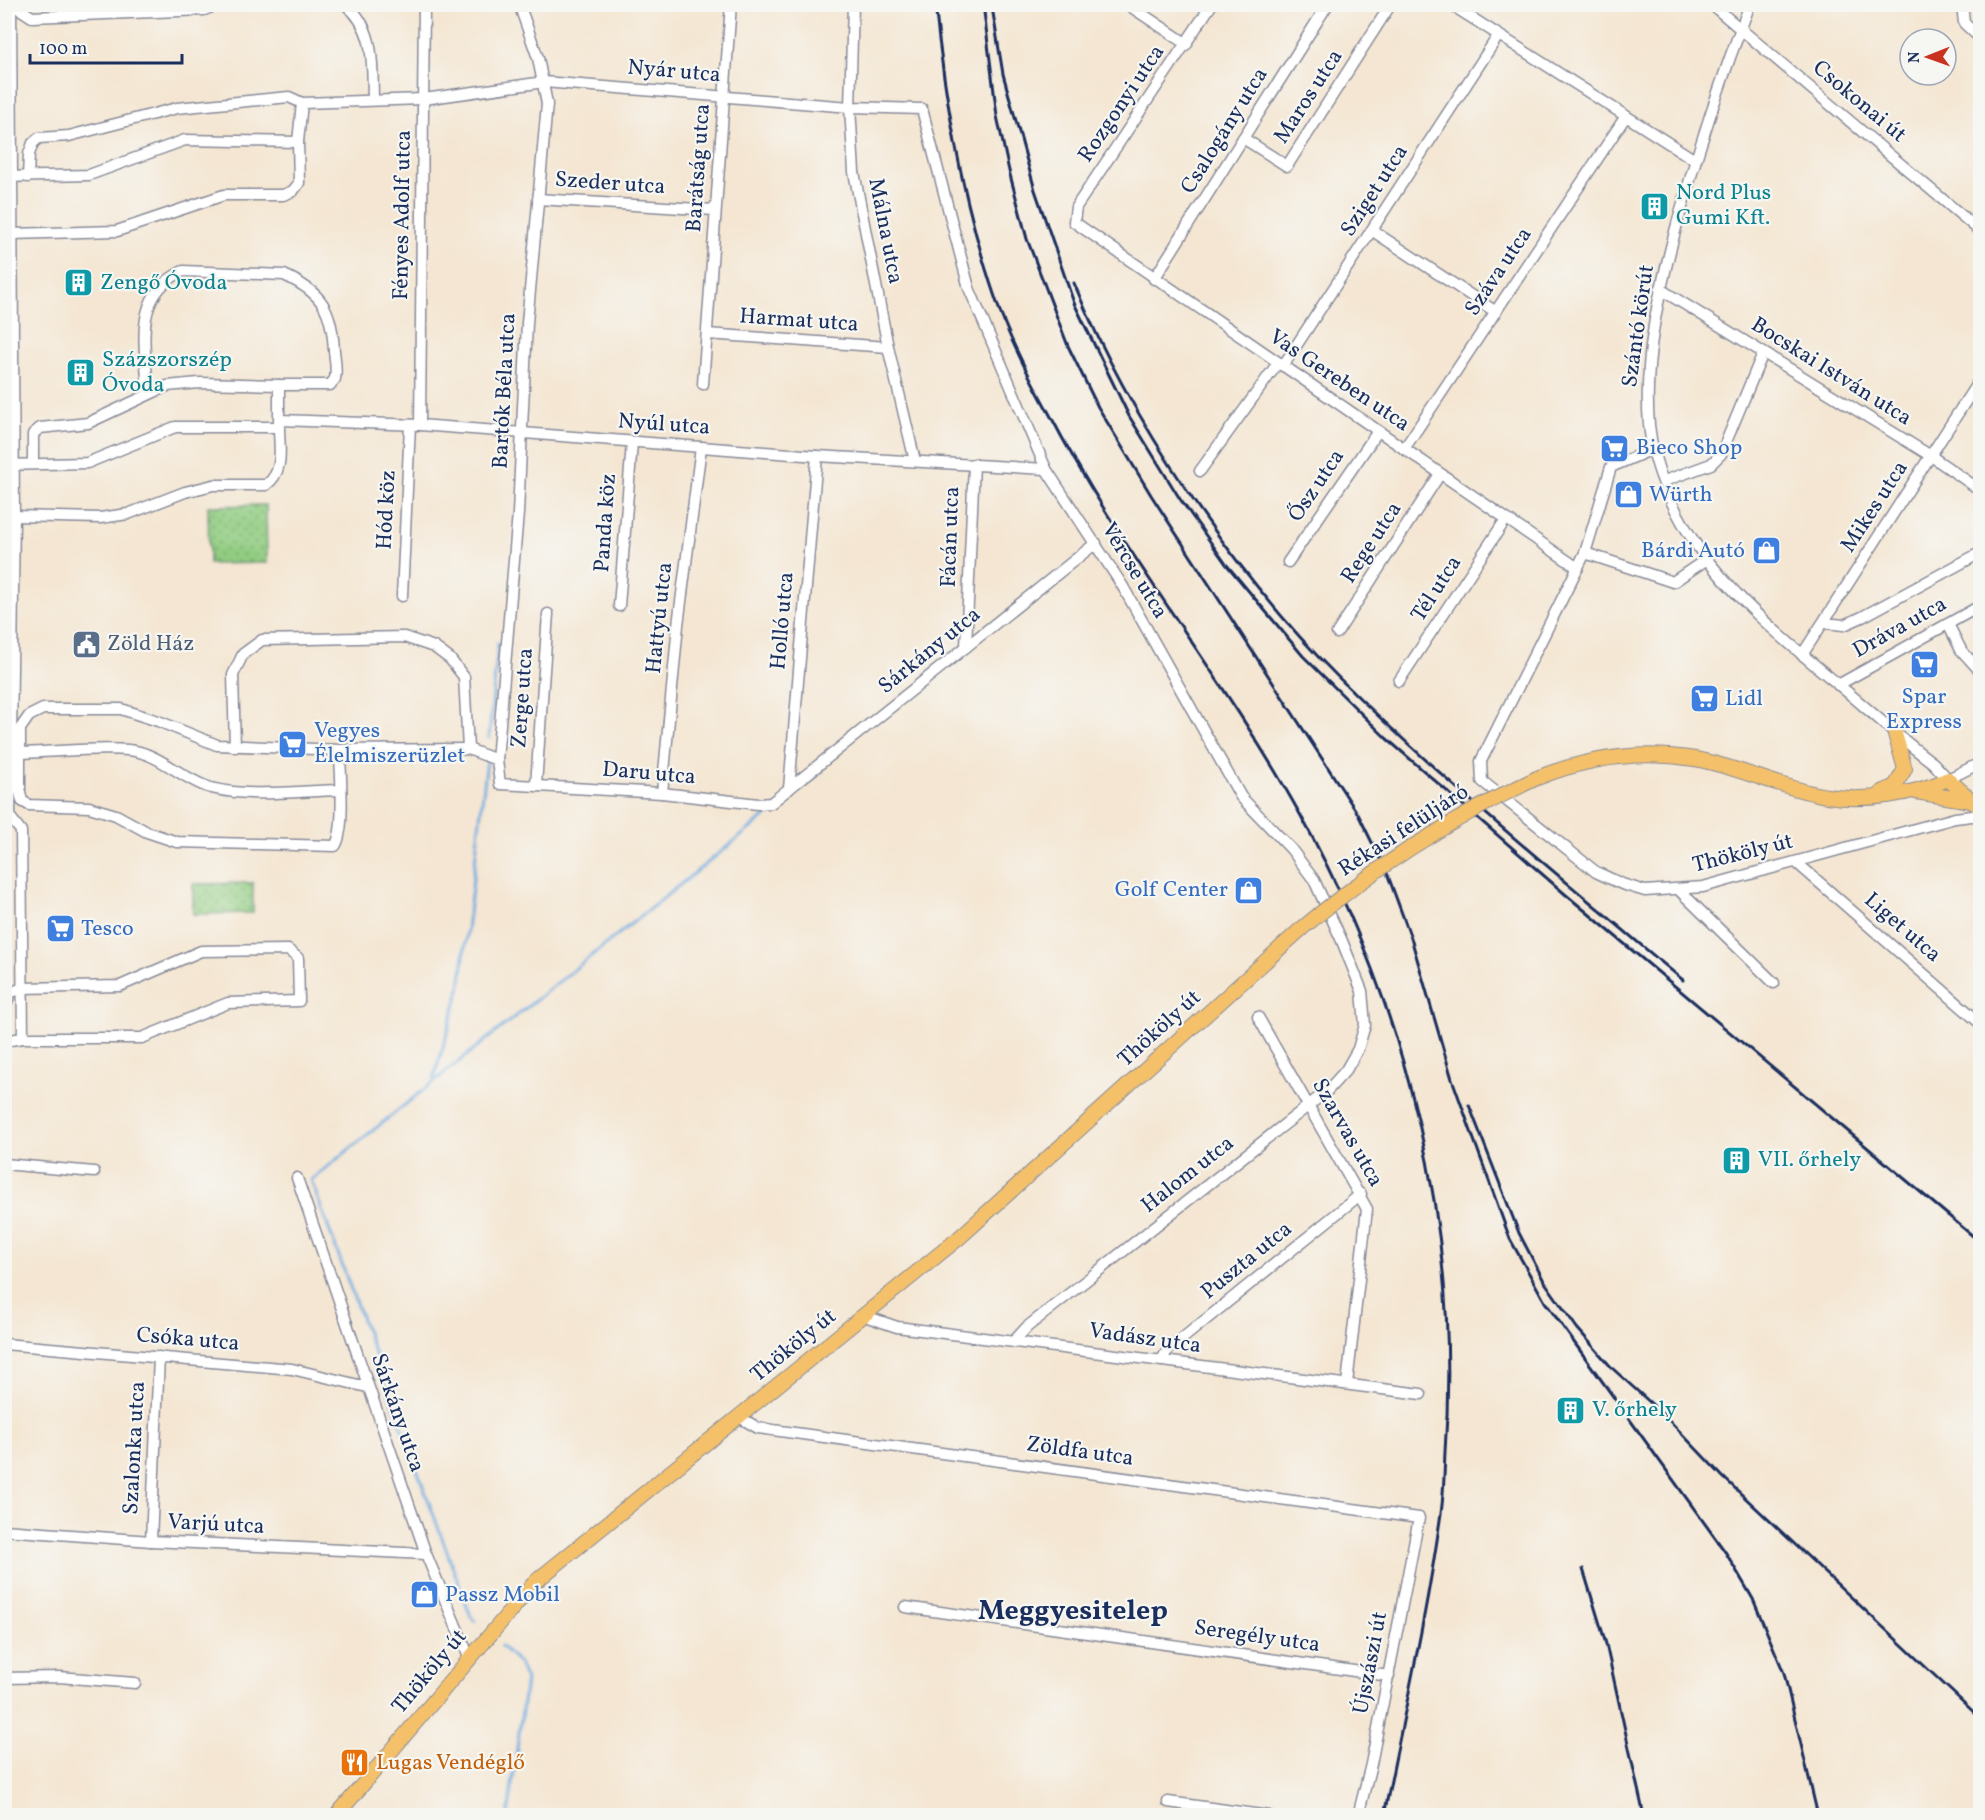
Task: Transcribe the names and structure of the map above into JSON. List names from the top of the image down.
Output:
{
  "streets": {
    "main road": ["Rékasi felüljáró", "Thököly út"],
    "street": [
      "Nyár utca",
      "Maros utca",
      "Csokonai út",
      "Rozgonyi utca",
      "Csalogány utca",
      "Barátság utca",
      "Szeder utca",
      "Sziget utca",
      "Fényes Adolf utca",
      "Málna utca",
      "Száva utca",
      "Harmat utca",
      "Szántó körút",
      "Bocskai István utca",
      "Vas Gereben utca",
      "Bartók Béla utca",
      "Nyúl utca",
      "Ősz utca",
      "Mikes utca",
      "Hód köz",
      "Panda köz",
      "Fácán utca",
      "Rege utca",
      "Vércse utca",
      "Tél utca",
      "Hattyú utca",
      "Holló utca",
      "Dráva utca",
      "Sárkány utca",
      "Zerge utca",
      "Daru utca",
      "Liget utca",
      "Szarvas utca",
      "Halom utca",
      "Puszta utca",
      "Vadász utca",
      "Csóka utca",
      "Szalonka utca",
      "Zöldfa utca",
      "Varjú utca",
      "Seregély utca",
      "Újszászi út"
    ]
  },
  "crossings": [
    ["Nyár utca", "Barátság utca"],
    ["Nyár utca", "Fényes Adolf utca"],
    ["Nyár utca", "Málna utca"],
    ["Nyár utca", "Bartók Béla utca"],
    ["Nyár utca", "Vércse utca"],
    ["Maros utca", "Csalogány utca"],
    ["Csokonai út", "Szántó körút"],
    ["Rozgonyi utca", "Vas Gereben utca"],
    ["Csalogány utca", "Vas Gereben utca"],
    ["Barátság utca", "Szeder utca"],
    ["Barátság utca", "Harmat utca"],
    ["Szeder utca", "Bartók Béla utca"],
    ["Sziget utca", "Vas Gereben utca"],
    ["Fényes Adolf utca", "Nyúl utca"],
    ["Fényes Adolf utca", "Hód köz"],
    ["Málna utca", "Harmat utca"],
    ["Málna utca", "Nyúl utca"],
    ["Száva utca", "Vas Gereben utca"],
    ["Szántó körút", "Bocskai István utca"],
    ["Szántó körút", "Mikes utca"],
    ["Szántó körút", "Dráva utca"],
    ["Bocskai István utca", "Mikes utca"],
    ["Vas Gereben utca", "Ősz utca"],
    ["Vas Gereben utca", "Rege utca"],
    ["Vas Gereben utca", "Tél utca"],
    ["Vas Gereben utca", "Thököly út"],
    ["Bartók Béla utca", "Nyúl utca"],
    ["Bartók Béla utca", "Daru utca"],
    ["Nyúl utca", "Hód köz"],
    ["Nyúl utca", "Panda köz"],
    ["Nyúl utca", "Fácán utca"],
    ["Nyúl utca", "Vércse utca"],
    ["Nyúl utca", "Hattyú utca"],
    ["Nyúl utca", "Holló utca"],
    ["Fácán utca", "Sárkány utca"],
    ["Vércse utca", "Sárkány utca"],
    ["Vércse utca", "Halom utca"],
    ["Hattyú utca", "Daru utca"],
    ["Holló utca", "Sárkány utca"],
    ["Holló utca", "Daru utca"],
    ["Sárkány utca", "Daru utca"],
    ["Sárkány utca", "Thököly út"],
    ["Sárkány utca", "Csóka utca"],
    ["Sárkány utca", "Varjú utca"],
    ["Zerge utca", "Daru utca"],
    ["Rékasi felüljáró", "Thököly út"],
    ["Thököly út", "Liget utca"],
    ["Thököly út", "Vadász utca"],
    ["Thököly út", "Zöldfa utca"],
    ["Szarvas utca", "Halom utca"],
    ["Szarvas utca", "Puszta utca"],
    ["Szarvas utca", "Vadász utca"],
    ["Halom utca", "Vadász utca"],
    ["Puszta utca", "Vadász utca"],
    ["Csóka utca", "Szalonka utca"],
    ["Szalonka utca", "Varjú utca"],
    ["Zöldfa utca", "Újszászi út"],
    ["Seregély utca", "Újszászi út"]
  ],
  "districts": ["Meggyesitelep"],
  "places": {
    "building": [
      "Nord Plus Gumi Kft.",
      "Zengő Óvoda",
      "Százszorszép Óvoda",
      "VII. őrhely",
      "V. őrhely"
    ],
    "supermarket": [
      "Bieco Shop",
      "Spar Express",
      "Lidl",
      "Vegyes Élelmiszerüzlet",
      "Tesco"
    ],
    "shop": [
      "Würth",
      "Bárdi Autó",
      "Golf Center",
      "Passz Mobil"
    ],
    "public building": ["Zöld Ház"],
    "restaurant": ["Lugas Vendéglő"]
  },
  "scale_bar": "100 m",
  "north": "left"
}
